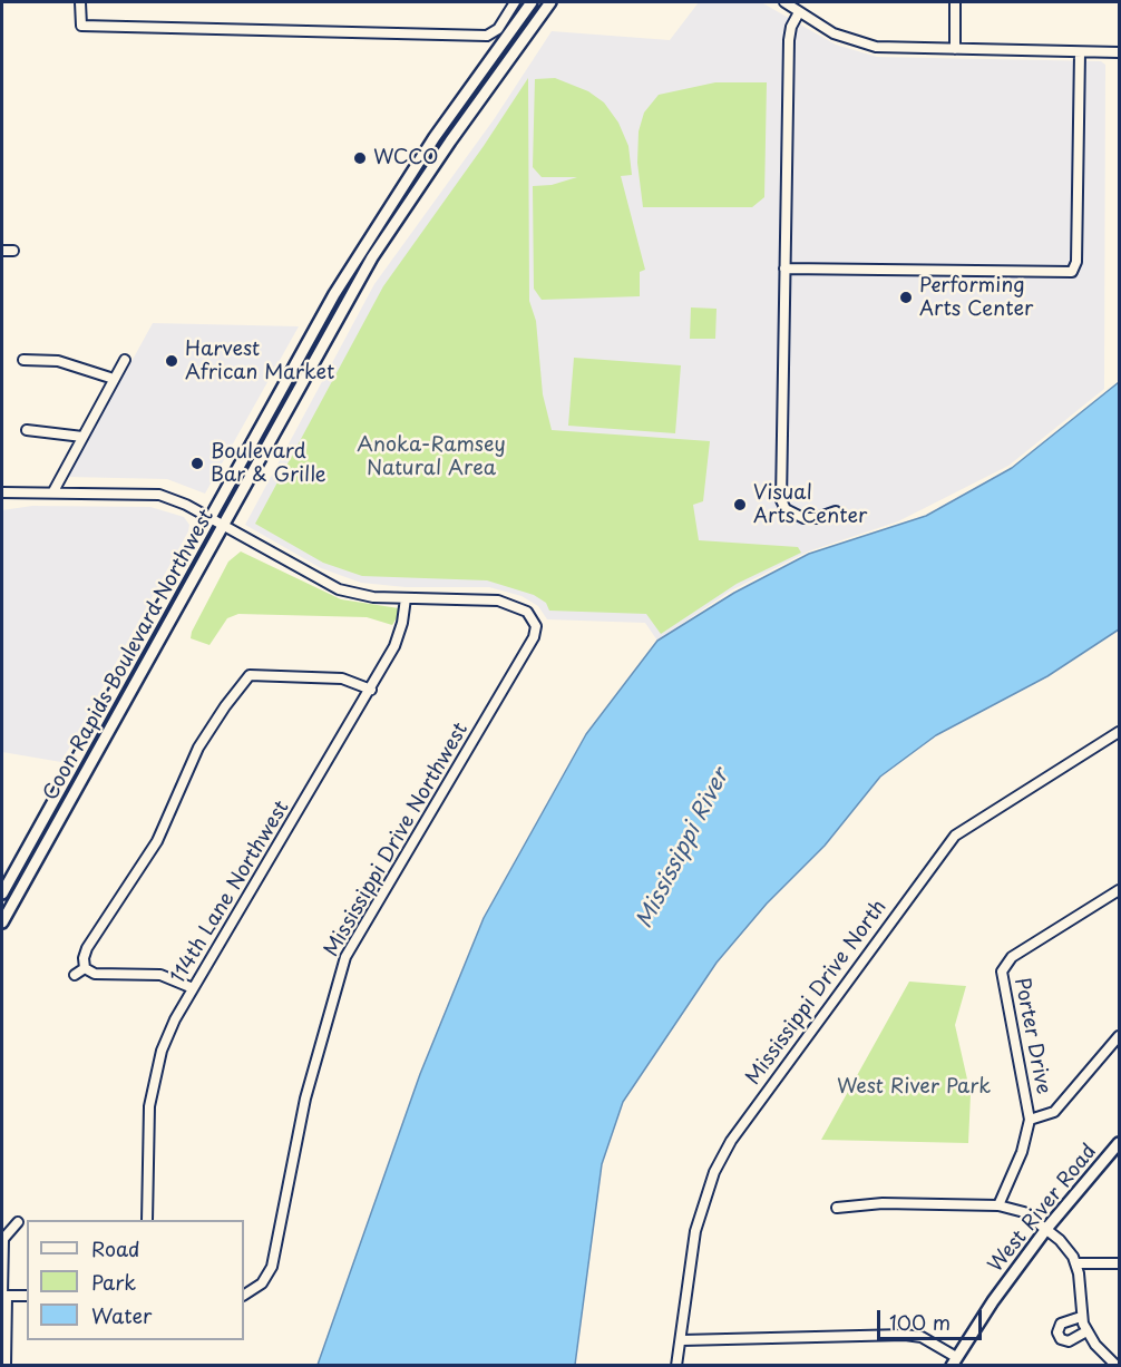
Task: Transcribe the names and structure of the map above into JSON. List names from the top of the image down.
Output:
{
  "streets": {
    "main road": ["Coon Rapids Boulevard Northwest", "West River Road"],
    "street": [
      "Mississippi Drive Northwest",
      "114th Lane Northwest",
      "Mississippi Drive North",
      "Porter Drive"
    ]
  },
  "crossings": [
    ["Mississippi Drive Northwest", "114th Lane Northwest"]
  ],
  "water": ["Mississippi River"],
  "parks": ["Anoka-Ramsey Natural Area", "West River Park"],
  "places": [
    "WCCO",
    "Performing Arts Center",
    "Harvest African Market",
    "Boulevard Bar & Grille",
    "Visual Arts Center"
  ],
  "legend": ["Road", "Park", "Water"],
  "scale_bar": "100 m"
}
